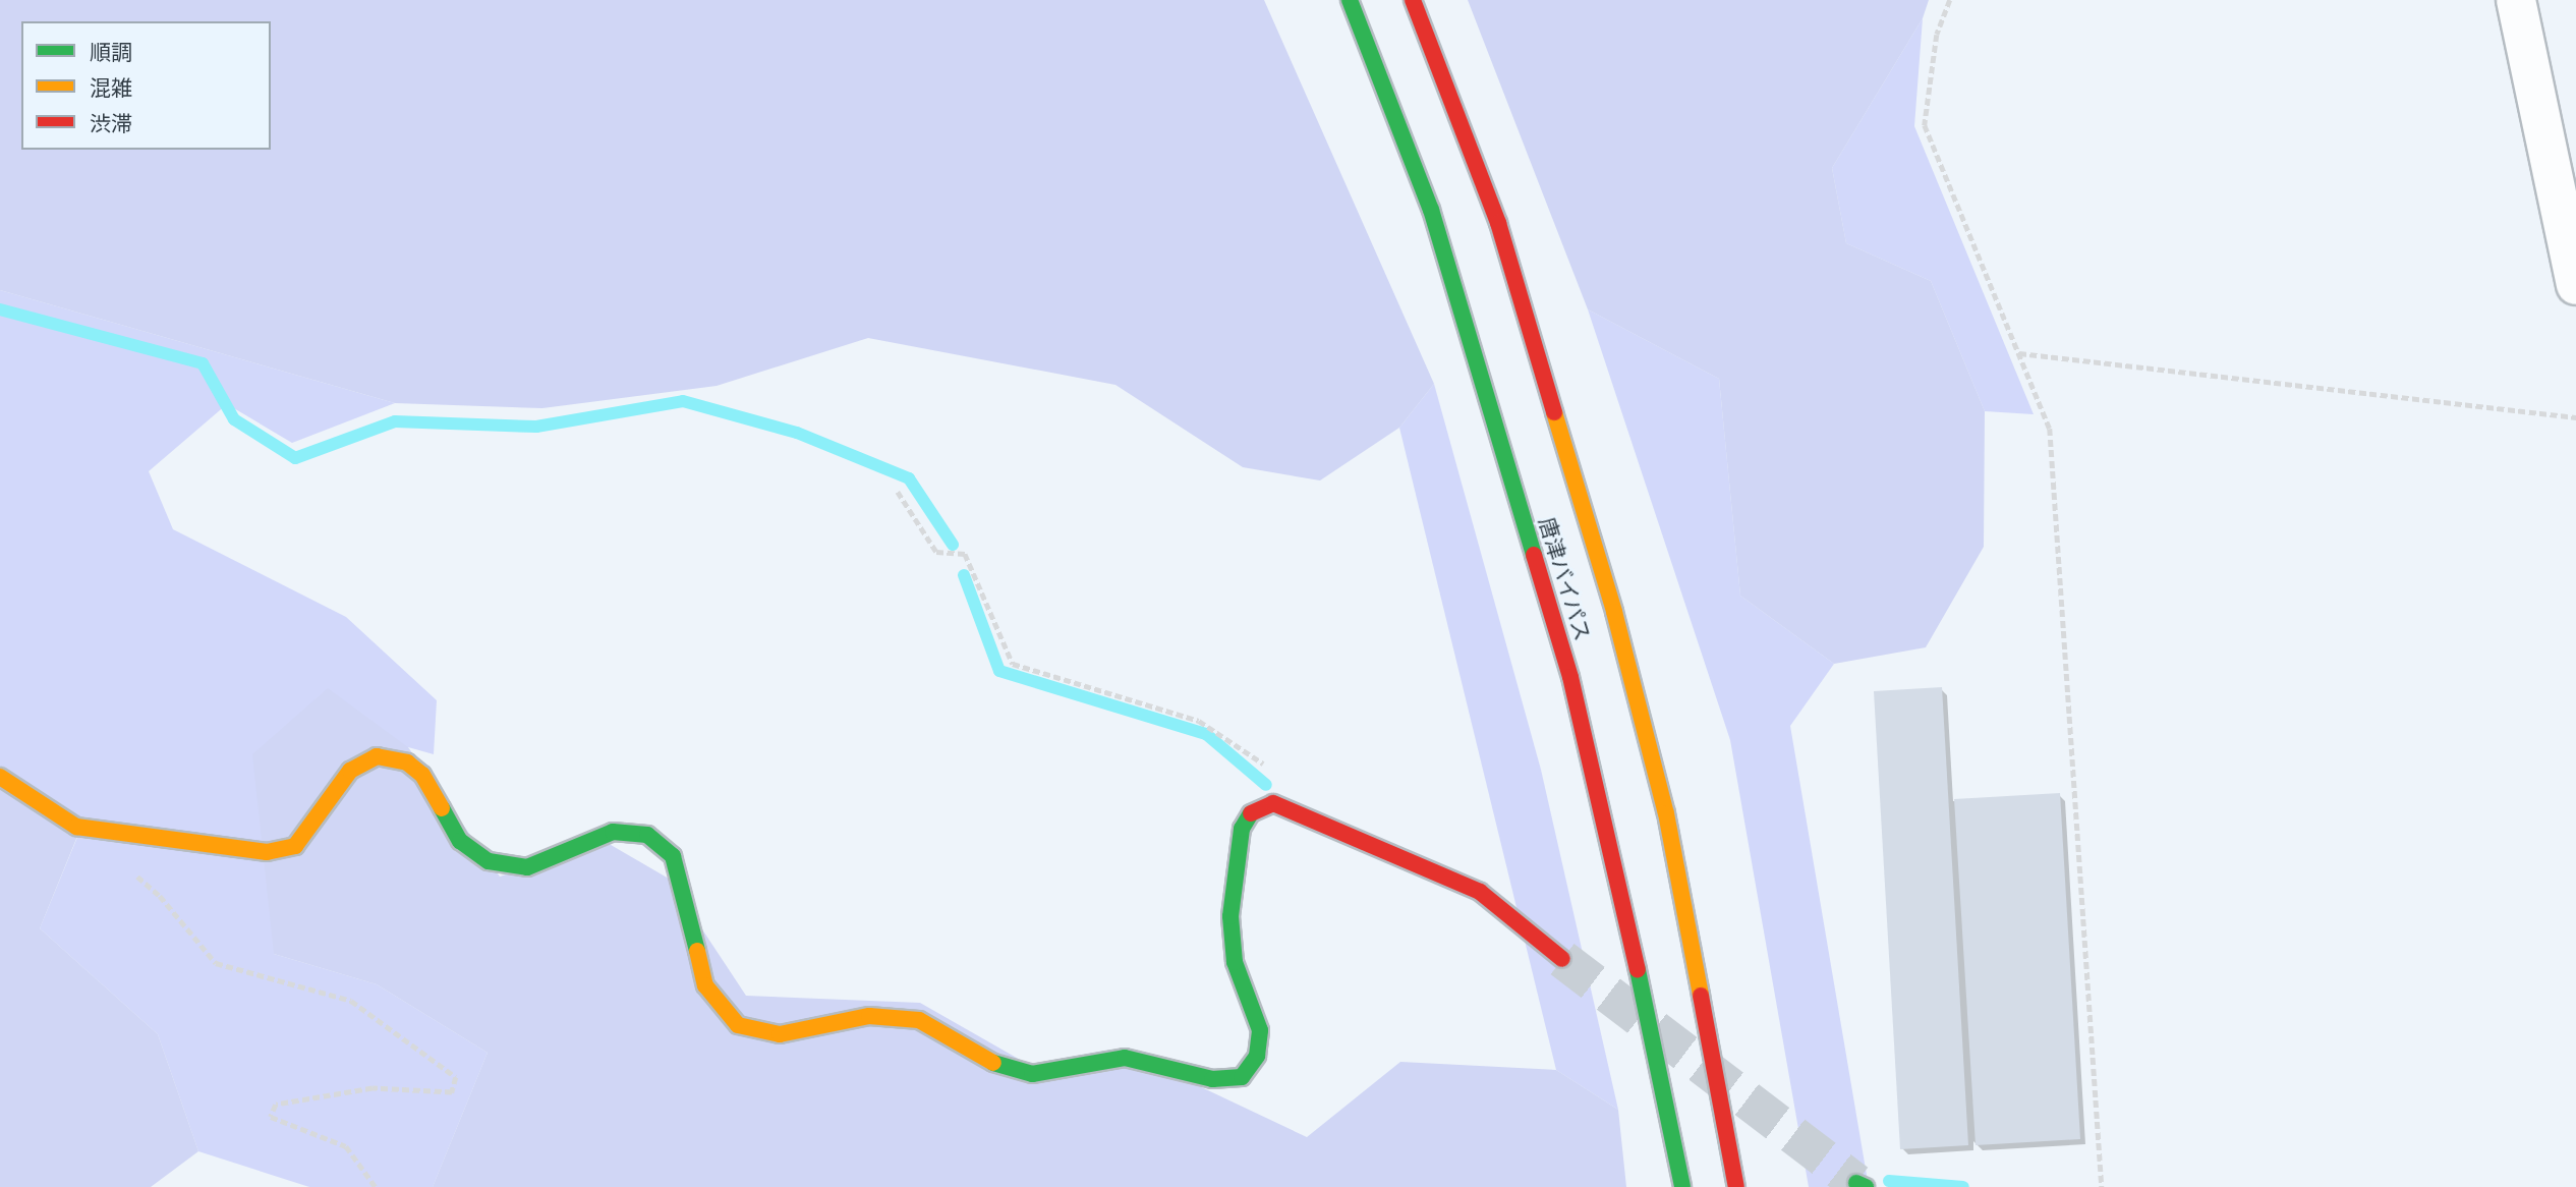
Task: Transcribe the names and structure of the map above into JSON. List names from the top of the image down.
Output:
{
  "streets": {
    "main road": ["唐津バイパス"]
  },
  "legend": ["順調", "混雑", "渋滞"]
}
